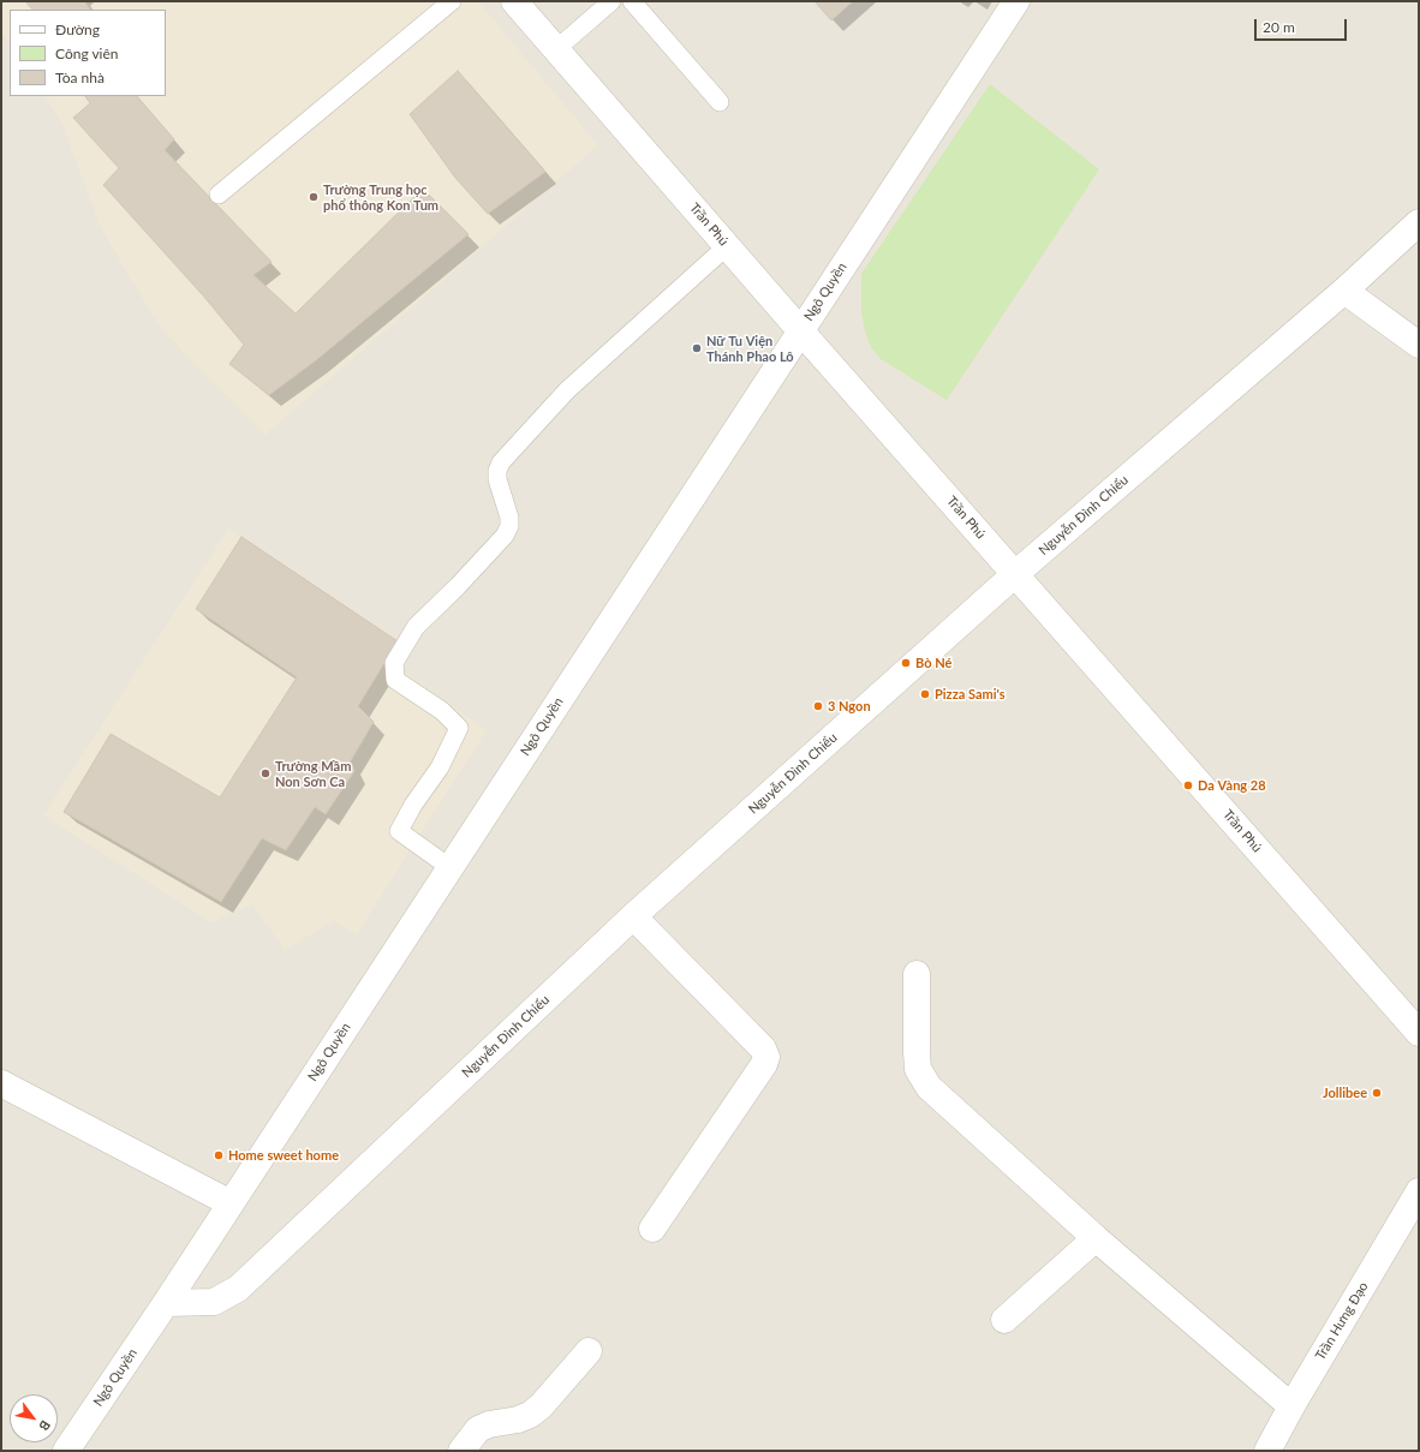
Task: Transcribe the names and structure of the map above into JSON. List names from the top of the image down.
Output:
{
  "streets": {
    "street": [
      "Trần Phú",
      "Ngô Quyền",
      "Nguyễn Đình Chiểu",
      "Trần Hưng Đạo"
    ]
  },
  "crossings": [
    ["Trần Phú", "Ngô Quyền"],
    ["Trần Phú", "Nguyễn Đình Chiểu"],
    ["Ngô Quyền", "Nguyễn Đình Chiểu"]
  ],
  "places": [
    "Trường Trung học phổ thông Kon Tum",
    "Nữ Tu Viện Thánh Phao Lô",
    "Bò Né",
    "Pizza Sami's",
    "3 Ngon",
    "Trường Mầm Non Sơn Ca",
    "Da Vàng 28",
    "Jollibee",
    "Home sweet home"
  ],
  "legend": ["Đường", "Công viên", "Tòa nhà"],
  "scale_bar": "20 m",
  "north": "bottom right"
}
